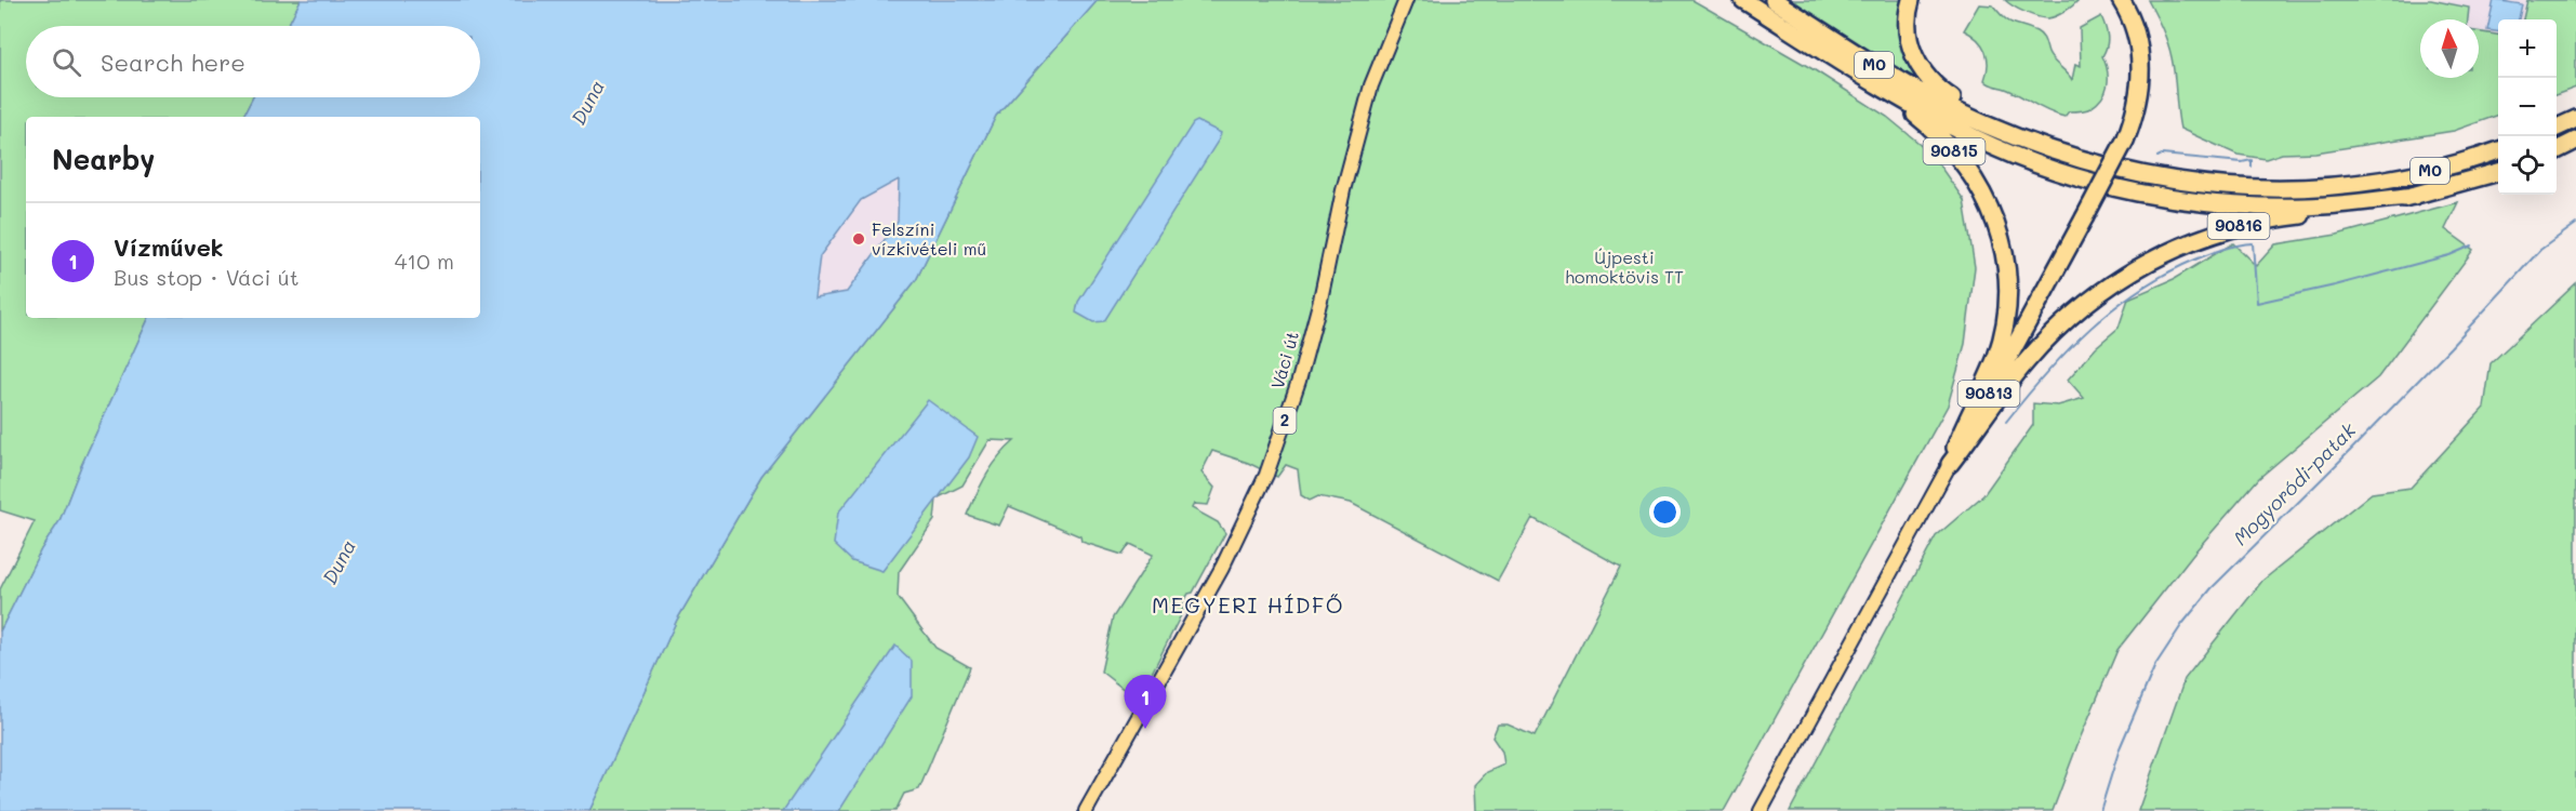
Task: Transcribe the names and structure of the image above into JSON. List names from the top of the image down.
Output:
{
  "streets": {
    "highway": [
      "M0",
      "90815",
      "90816",
      "90813"
    ],
    "main road": ["Váci út", "2"]
  },
  "crossings": [
    ["M0", "90815"],
    ["M0", "90816"],
    ["90815", "90816"],
    ["90815", "90813"],
    ["90816", "90813"]
  ],
  "districts": ["MEGYERI HÍDFŐ"],
  "water": ["Duna", "Mogyoródi-patak"],
  "parks": ["Újpesti homoktövis TT"],
  "places": ["Felszíni vízkivételi mű"],
  "north": "top",
  "page": {
    "map_buttons": ["+", "−"],
    "search": "Search here",
    "heading": "Nearby",
    "list": [
      {
        "mark": "1",
        "name": "Vízművek",
        "note": "Bus stop · Váci út",
        "value": "410 m"
      }
    ],
    "pins": "1"
  }
}
